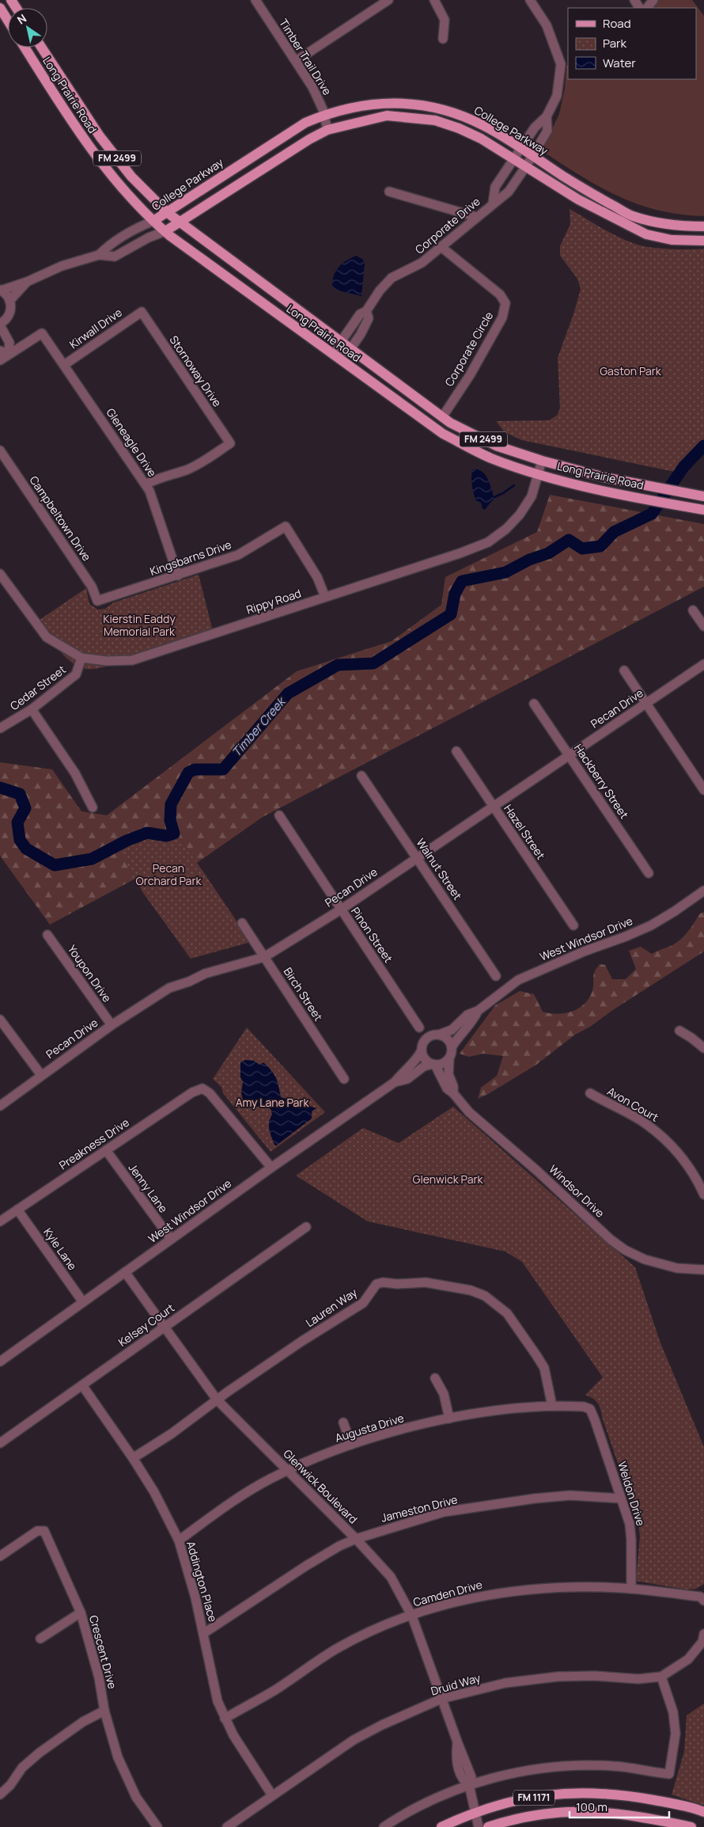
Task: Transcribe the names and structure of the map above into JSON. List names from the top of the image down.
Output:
{
  "streets": {
    "main road": [
      "Long Prairie Road",
      "College Parkway",
      "FM 2499",
      "FM 1171"
    ],
    "street": [
      "Timber Trail Drive",
      "Corporate Drive",
      "Kirwall Drive",
      "Corporate Circle",
      "Stornoway Drive",
      "Gleneagle Drive",
      "Campbeltown Drive",
      "Kingsbarns Drive",
      "Rippy Road",
      "Cedar Street",
      "Pecan Drive",
      "Hackberry Street",
      "Hazel Street",
      "Walnut Street",
      "Pinon Street",
      "West Windsor Drive",
      "Youpon Drive",
      "Birch Street",
      "Avon Court",
      "Preakness Drive",
      "Jenny Lane",
      "Windsor Drive",
      "Kyle Lane",
      "Lauren Way",
      "Kelsey Court",
      "Augusta Drive",
      "Glenwick Boulevard",
      "Weldon Drive",
      "Jameston Drive",
      "Addington Place",
      "Camden Drive",
      "Crescent Drive",
      "Druid Way"
    ]
  },
  "crossings": [
    ["Timber Trail Drive", "College Parkway"],
    ["Long Prairie Road", "College Parkway"],
    ["Long Prairie Road", "Corporate Drive"],
    ["Long Prairie Road", "Corporate Circle"],
    ["Long Prairie Road", "Rippy Road"],
    ["College Parkway", "Corporate Drive"],
    ["Corporate Drive", "Corporate Circle"],
    ["Kirwall Drive", "Stornoway Drive"],
    ["Kirwall Drive", "Gleneagle Drive"],
    ["Stornoway Drive", "Gleneagle Drive"],
    ["Gleneagle Drive", "Kingsbarns Drive"],
    ["Campbeltown Drive", "Kingsbarns Drive"],
    ["Kingsbarns Drive", "Rippy Road"],
    ["Rippy Road", "Cedar Street"],
    ["Pecan Drive", "Hackberry Street"],
    ["Pecan Drive", "Hazel Street"],
    ["Pecan Drive", "Walnut Street"],
    ["Pecan Drive", "Pinon Street"],
    ["Pecan Drive", "Youpon Drive"],
    ["Pecan Drive", "Birch Street"],
    ["West Windsor Drive", "Preakness Drive"],
    ["West Windsor Drive", "Jenny Lane"],
    ["West Windsor Drive", "Windsor Drive"],
    ["West Windsor Drive", "Kyle Lane"],
    ["West Windsor Drive", "Glenwick Boulevard"],
    ["Preakness Drive", "Jenny Lane"],
    ["Preakness Drive", "Kyle Lane"],
    ["Lauren Way", "Augusta Drive"],
    ["Lauren Way", "Glenwick Boulevard"],
    ["Lauren Way", "Addington Place"],
    ["Kelsey Court", "Glenwick Boulevard"],
    ["Kelsey Court", "Addington Place"],
    ["Augusta Drive", "Glenwick Boulevard"],
    ["Augusta Drive", "Weldon Drive"],
    ["Augusta Drive", "Addington Place"],
    ["Glenwick Boulevard", "Jameston Drive"],
    ["Glenwick Boulevard", "Camden Drive"],
    ["Glenwick Boulevard", "Druid Way"],
    ["Glenwick Boulevard", "FM 1171"],
    ["Weldon Drive", "Jameston Drive"],
    ["Weldon Drive", "Camden Drive"],
    ["Jameston Drive", "Addington Place"],
    ["Addington Place", "Camden Drive"],
    ["Addington Place", "Druid Way"]
  ],
  "water": ["Timber Creek"],
  "parks": [
    "Gaston Park",
    "Kierstin Eaddy Memorial Park",
    "Pecan Orchard Park",
    "Amy Lane Park",
    "Glenwick Park"
  ],
  "legend": ["Road", "Park", "Water"],
  "scale_bar": "100 m",
  "north": "top left"
}
